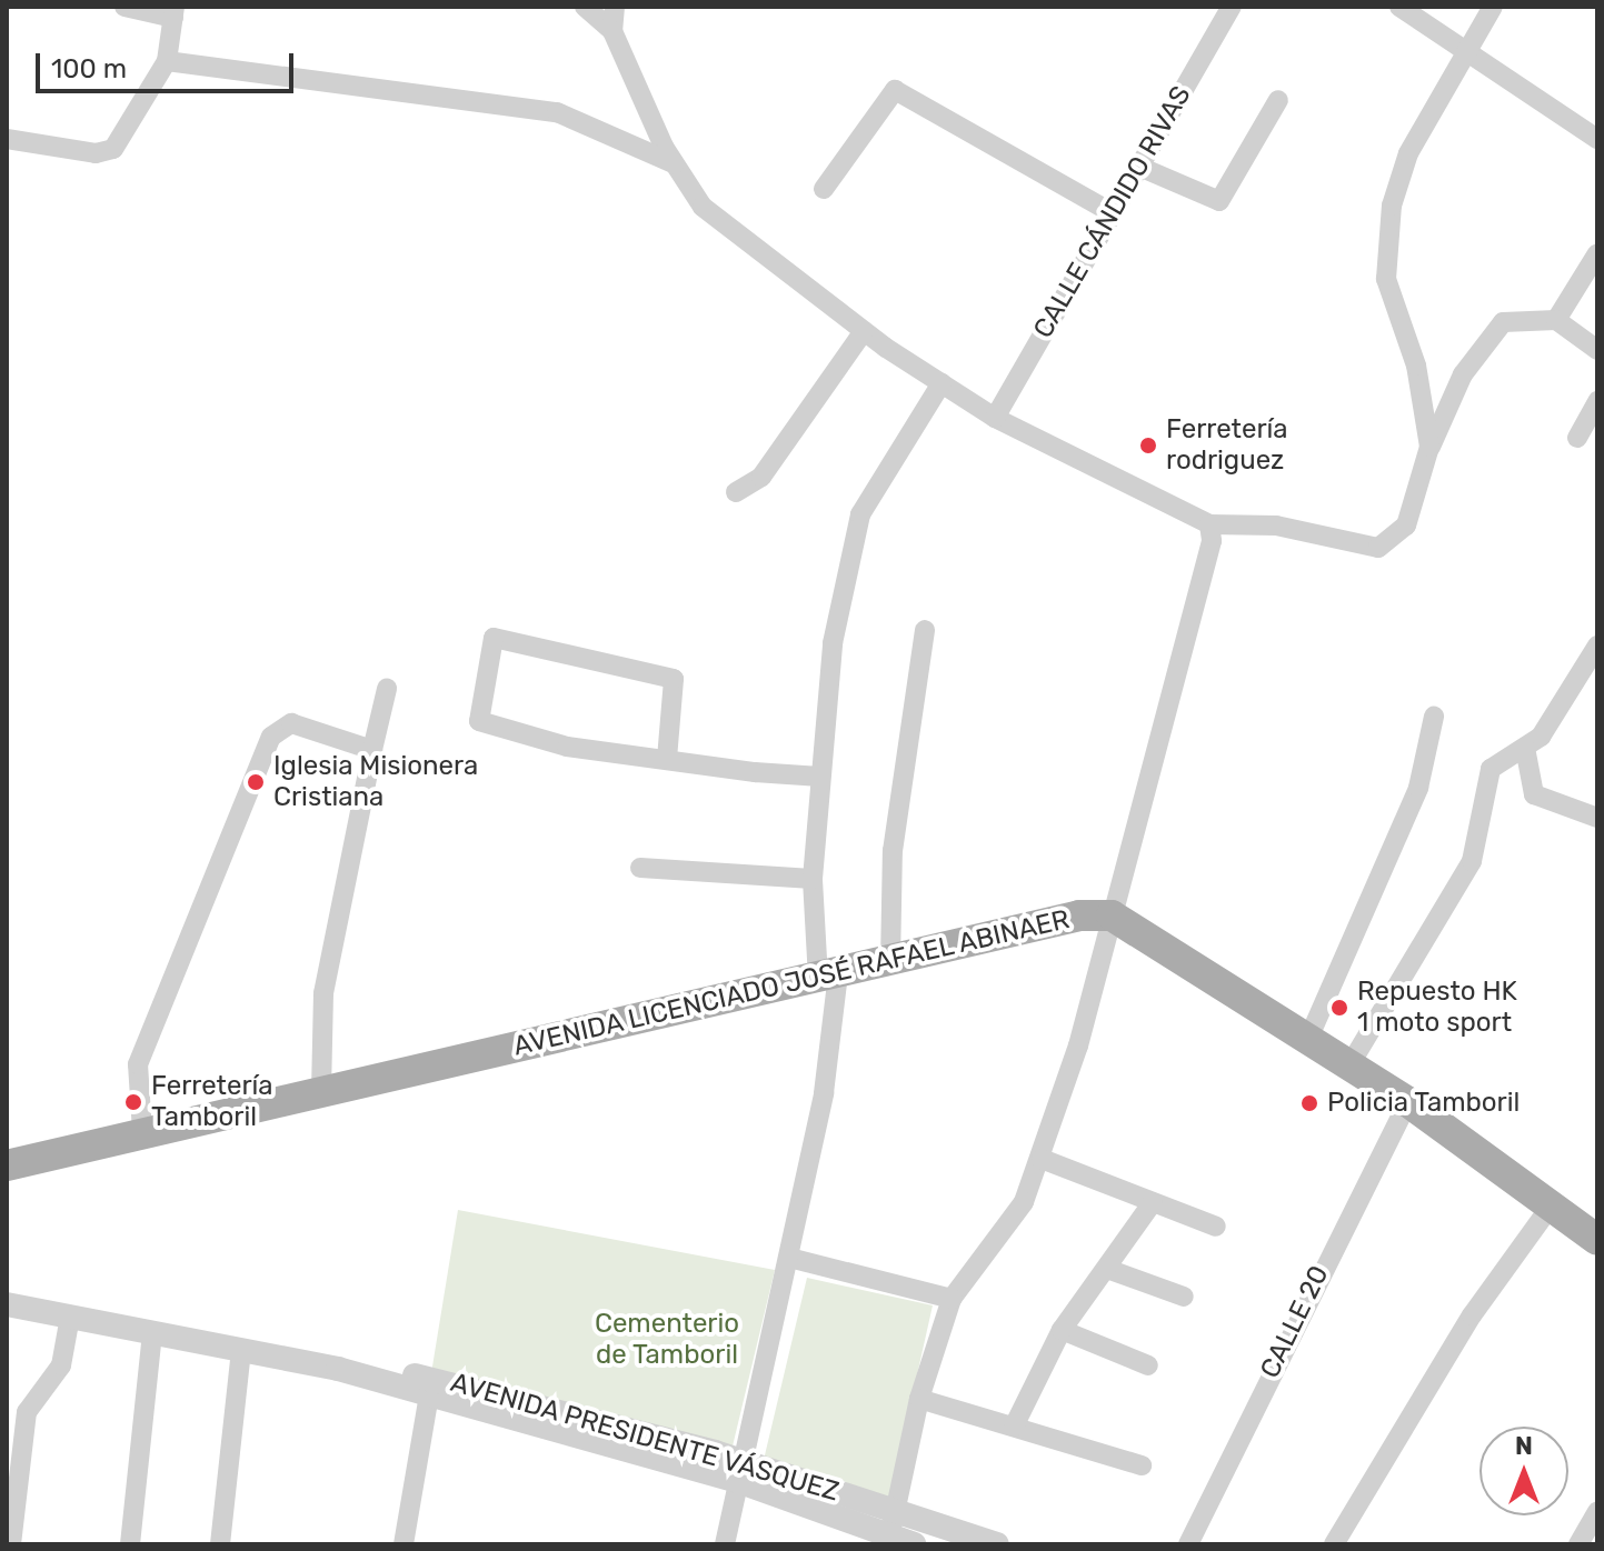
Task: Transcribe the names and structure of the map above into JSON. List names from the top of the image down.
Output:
{
  "streets": {
    "main road": ["AVENIDA LICENCIADO JOSÉ RAFAEL ABINAER"],
    "street": ["CALLE CÁNDIDO RIVAS", "CALLE 20", "AVENIDA PRESIDENTE VÁSQUEZ"]
  },
  "parks": ["Cementerio de Tamboril"],
  "places": [
    "Ferretería rodriguez",
    "Iglesia Misionera Cristiana",
    "Repuesto HK 1 moto sport",
    "Ferretería Tamboril",
    "Policia Tamboril"
  ],
  "scale_bar": "100 m",
  "north": "top"
}
